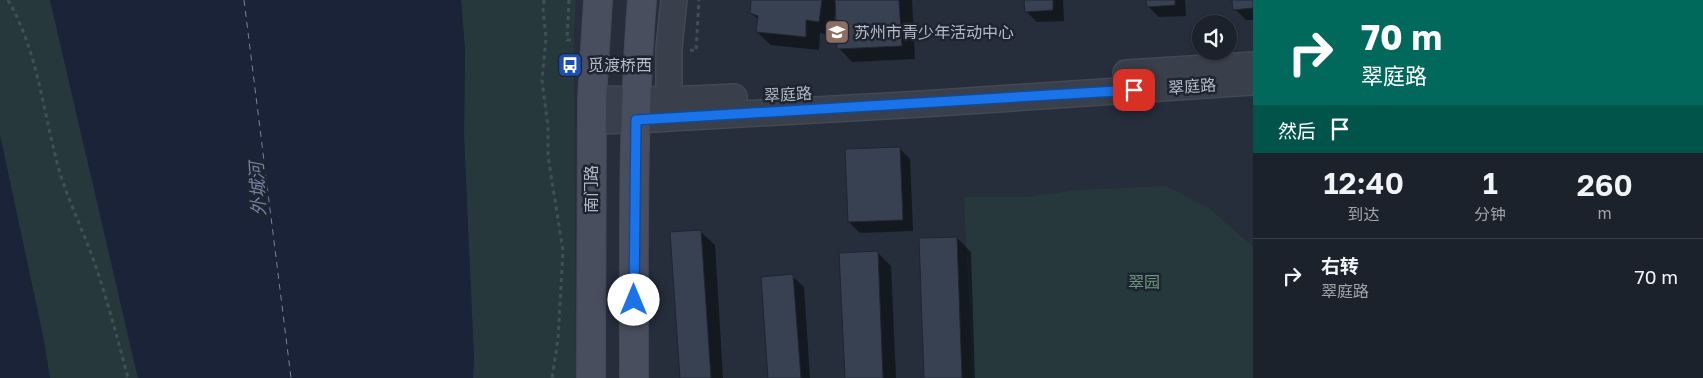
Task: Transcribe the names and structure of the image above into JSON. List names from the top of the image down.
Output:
{
  "streets": {
    "main road": ["南门路"],
    "street": ["翠庭路"]
  },
  "crossings": [
    ["翠庭路", "南门路"]
  ],
  "water": ["外城河"],
  "parks": ["翠园"],
  "places": {
    "school or university": ["苏州市青少年活动中心"],
    "bus stop": ["觅渡桥西"]
  },
  "page": {
    "turn": ["70 m", "翠庭路"],
    "then": "然后",
    "eta": [
      "12:40",
      "到达",
      "1",
      "分钟",
      "260",
      "m"
    ],
    "list": [
      {
        "name": "右转",
        "note": "翠庭路",
        "value": "70 m"
      }
    ]
  }
}
